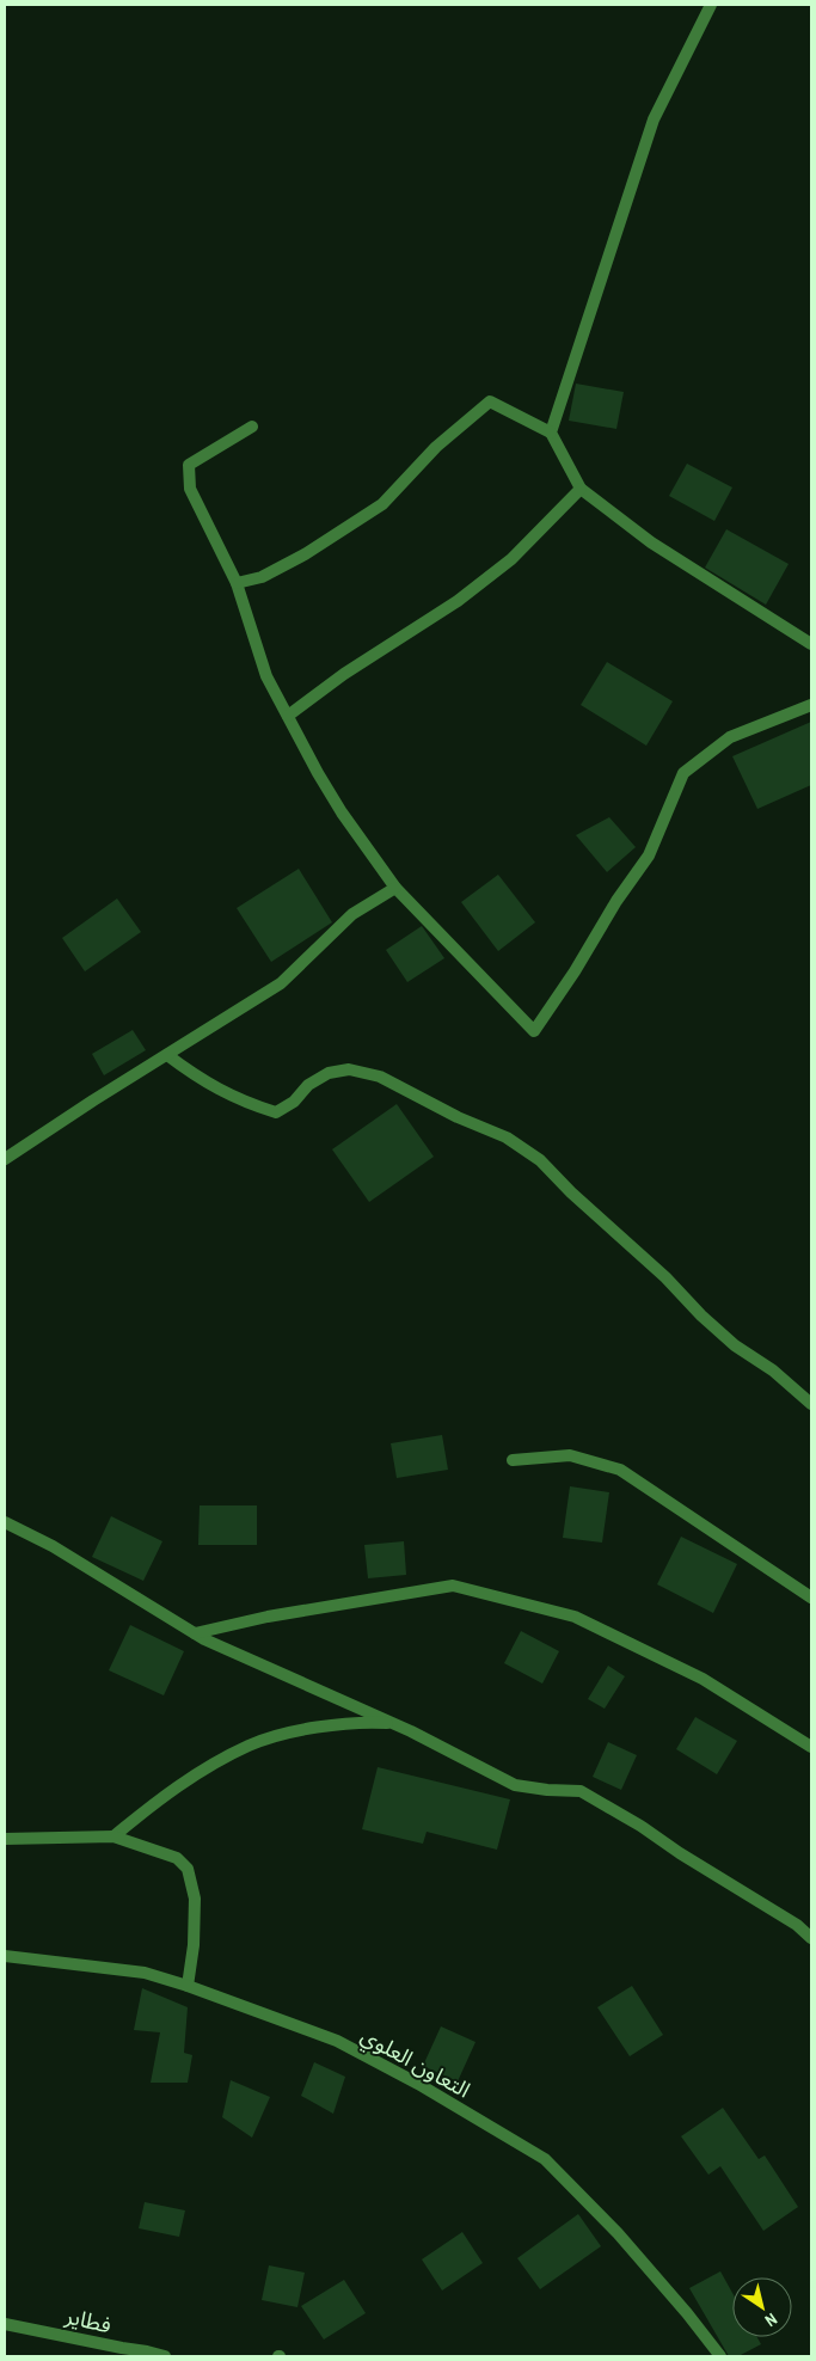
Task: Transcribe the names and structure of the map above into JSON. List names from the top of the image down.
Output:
{
  "streets": {
    "street": ["التعاون العلوي", "فطاير"]
  },
  "north": "bottom right"
}
